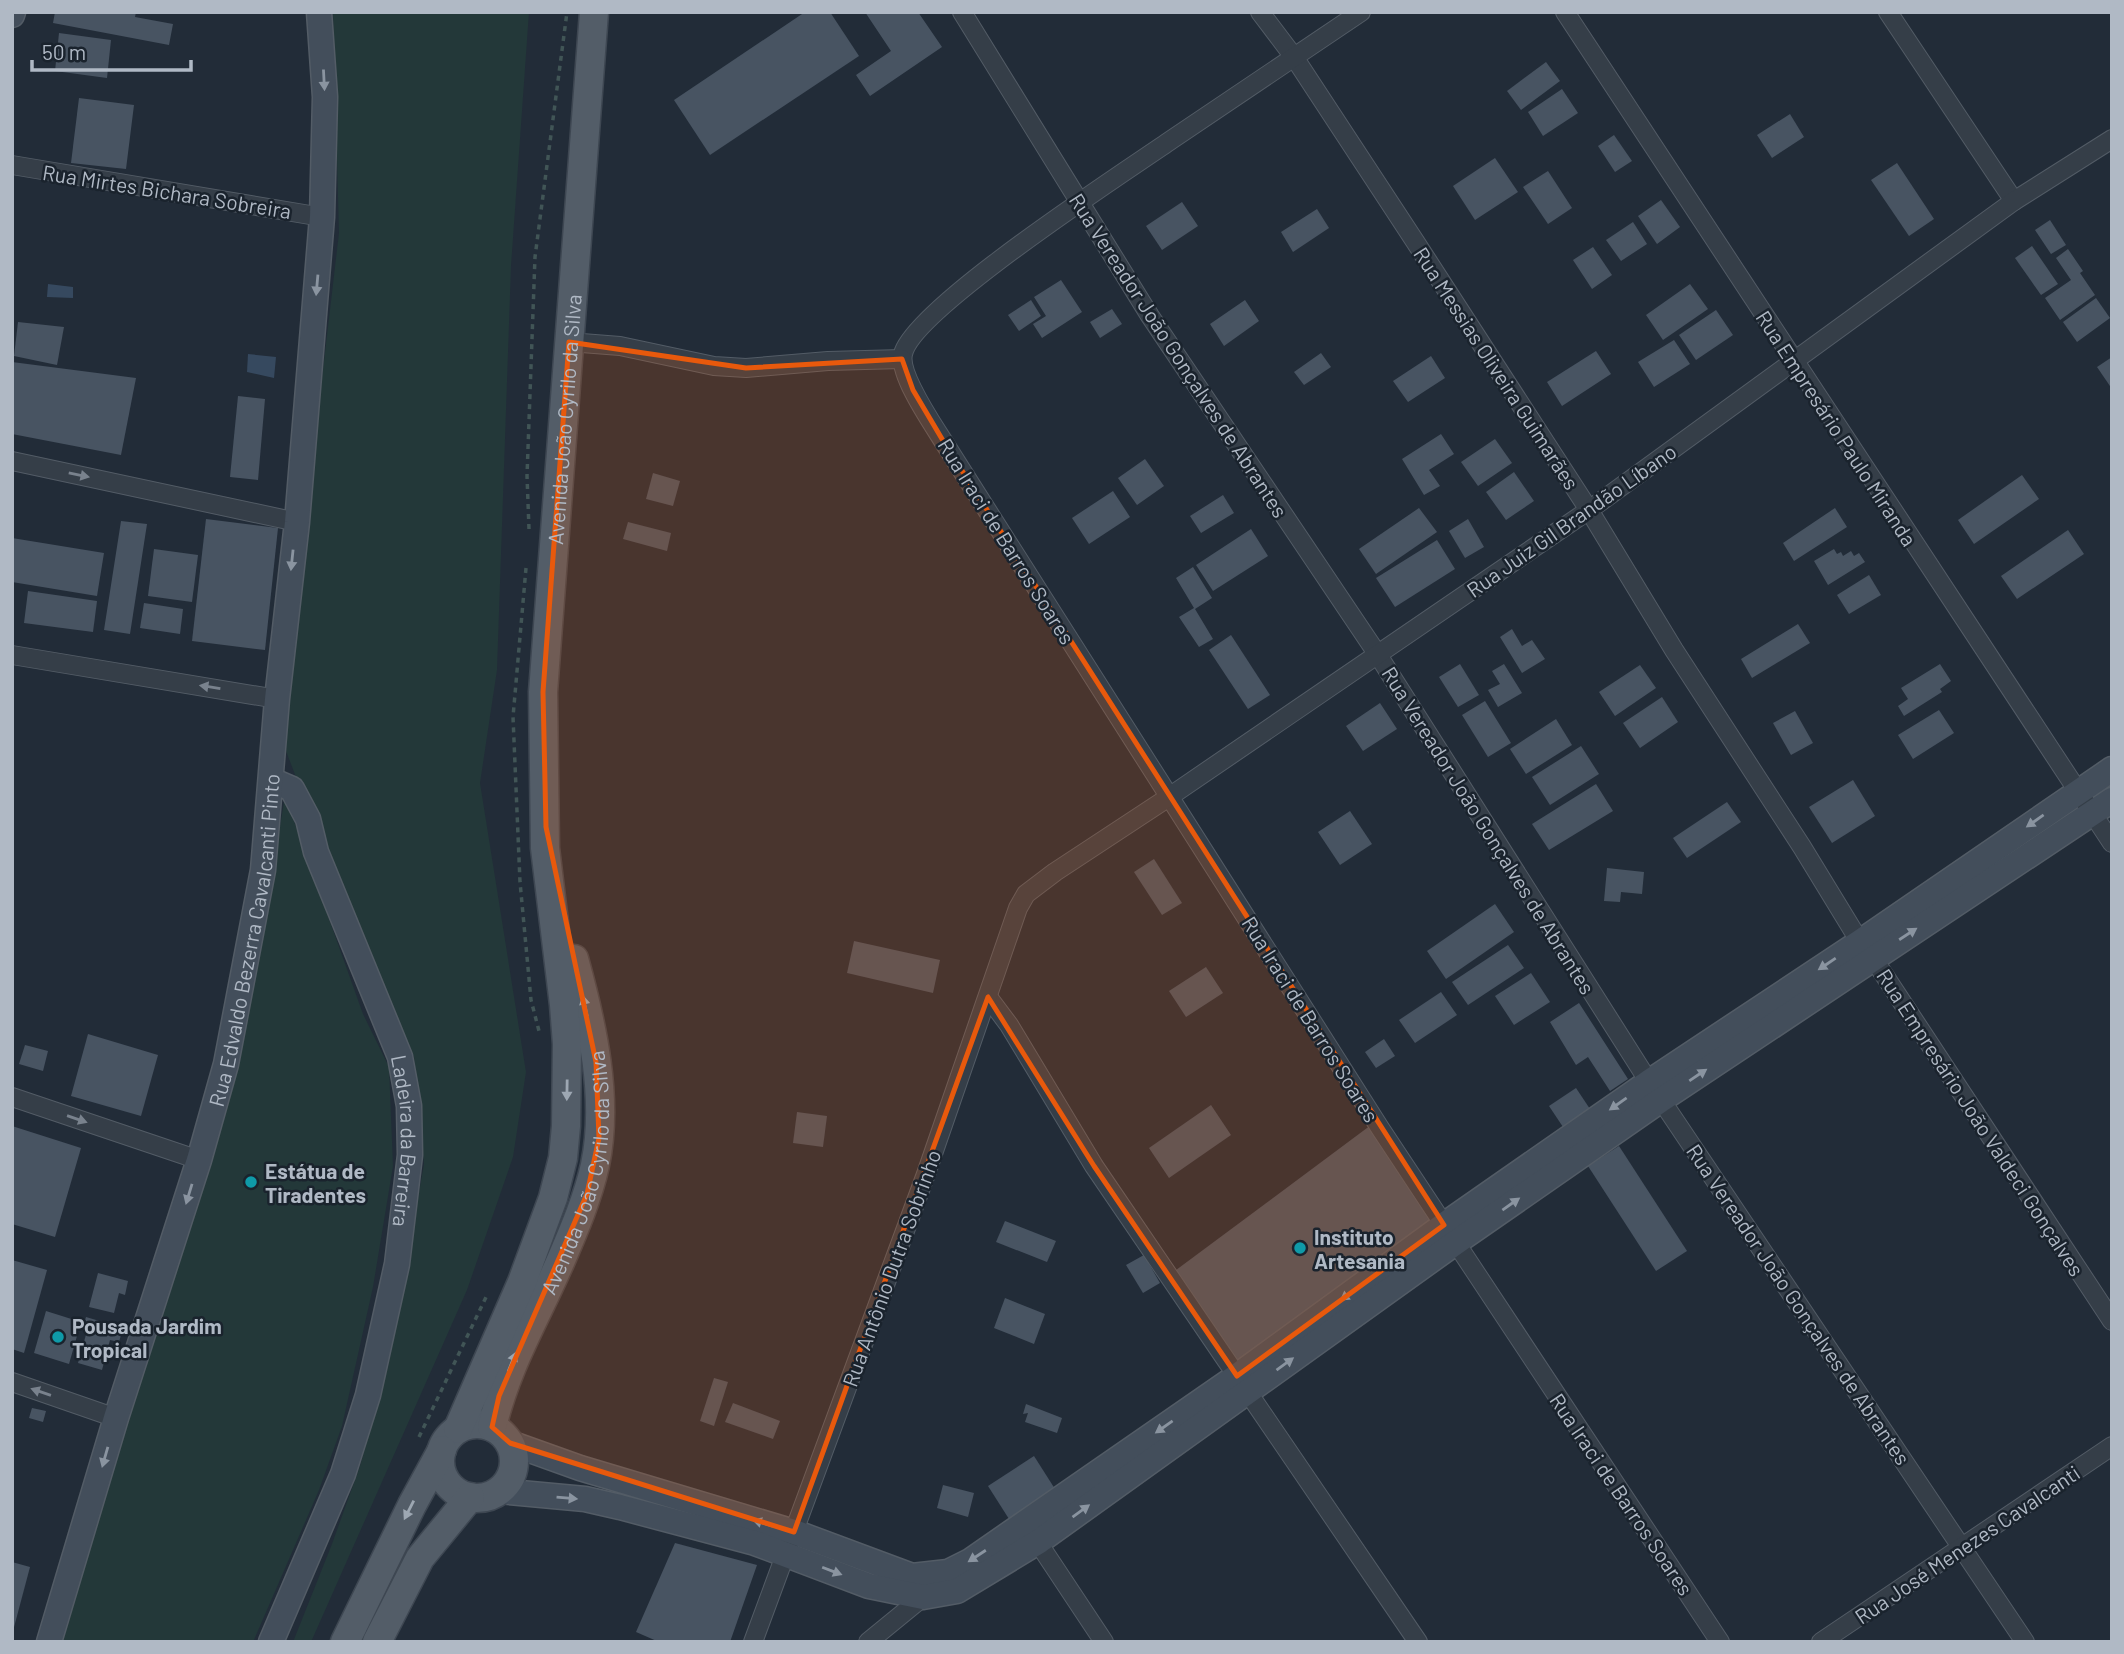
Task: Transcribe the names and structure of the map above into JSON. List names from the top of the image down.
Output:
{
  "streets": {
    "main road": ["Avenida João Cyrilo da Silva", "Rua Edvaldo Bezerra Cavalcanti Pinto", "Ladeira da Barreira"],
    "street": [
      "Rua Mirtes Bichara Sobreira",
      "Rua Vereador João Gonçalves de Abrantes",
      "Rua Messias Oliveira Guimarães",
      "Rua Empresário Paulo Miranda",
      "Rua Juiz Gil Brandão Líbano",
      "Rua Iraci de Barros Soares",
      "Rua Empresário João Valdeci Gonçalves",
      "Rua Antônio Dutra Sobrinho",
      "Rua José Menezes Cavalcanti"
    ]
  },
  "crossings": [
    ["Rua Mirtes Bichara Sobreira", "Rua Edvaldo Bezerra Cavalcanti Pinto"],
    ["Rua Vereador João Gonçalves de Abrantes", "Rua Juiz Gil Brandão Líbano"],
    ["Rua Vereador João Gonçalves de Abrantes", "Rua José Menezes Cavalcanti"],
    ["Rua Messias Oliveira Guimarães", "Rua Juiz Gil Brandão Líbano"],
    ["Rua Messias Oliveira Guimarães", "Rua Empresário João Valdeci Gonçalves"],
    ["Rua Empresário Paulo Miranda", "Rua Juiz Gil Brandão Líbano"],
    ["Rua Juiz Gil Brandão Líbano", "Rua Iraci de Barros Soares"],
    ["Rua Juiz Gil Brandão Líbano", "Rua Antônio Dutra Sobrinho"],
    ["Rua Edvaldo Bezerra Cavalcanti Pinto", "Ladeira da Barreira"]
  ],
  "one_way": ["Rua Edvaldo Bezerra Cavalcanti Pinto"],
  "places": ["Estátua de Tiradentes", "Instituto Artesania", "Pousada Jardim Tropical"],
  "scale_bar": "50 m"
}
